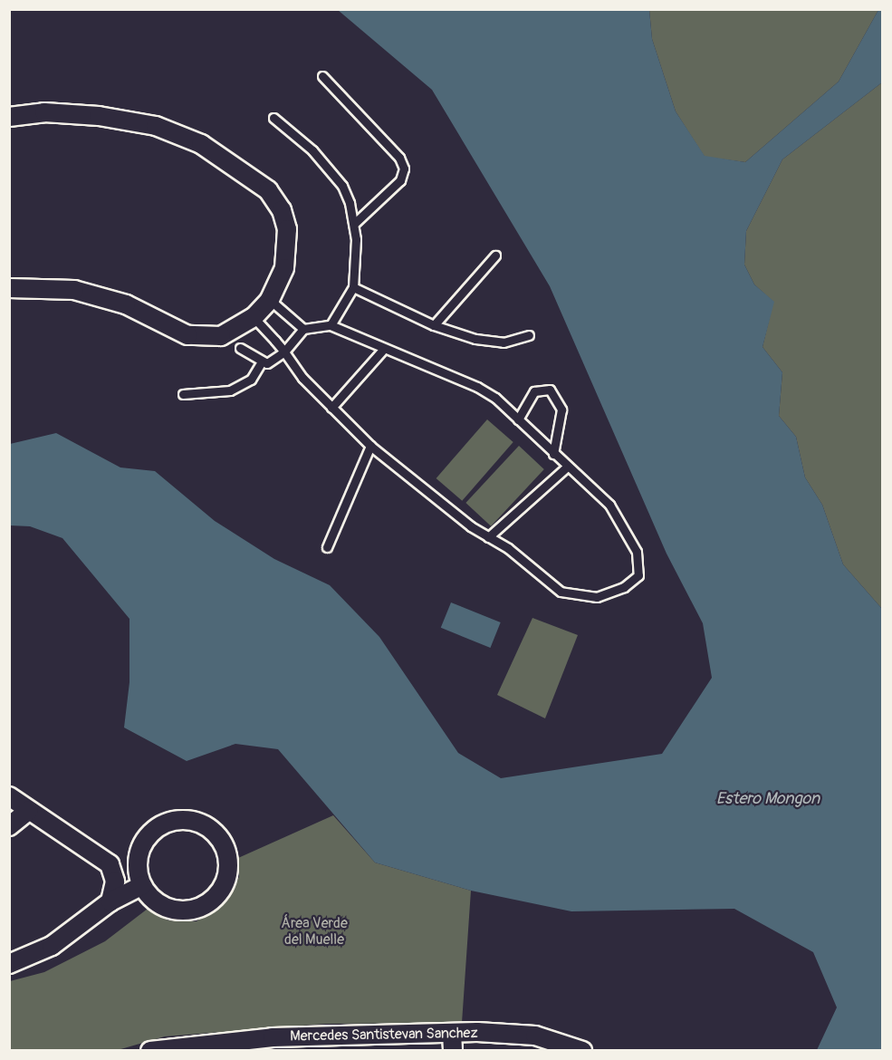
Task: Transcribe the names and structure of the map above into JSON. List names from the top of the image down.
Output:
{
  "streets": {
    "street": ["Mercedes Santistevan Sanchez"]
  },
  "water": ["Estero Mongon"],
  "parks": ["Área Verde del Muelle"]
}
